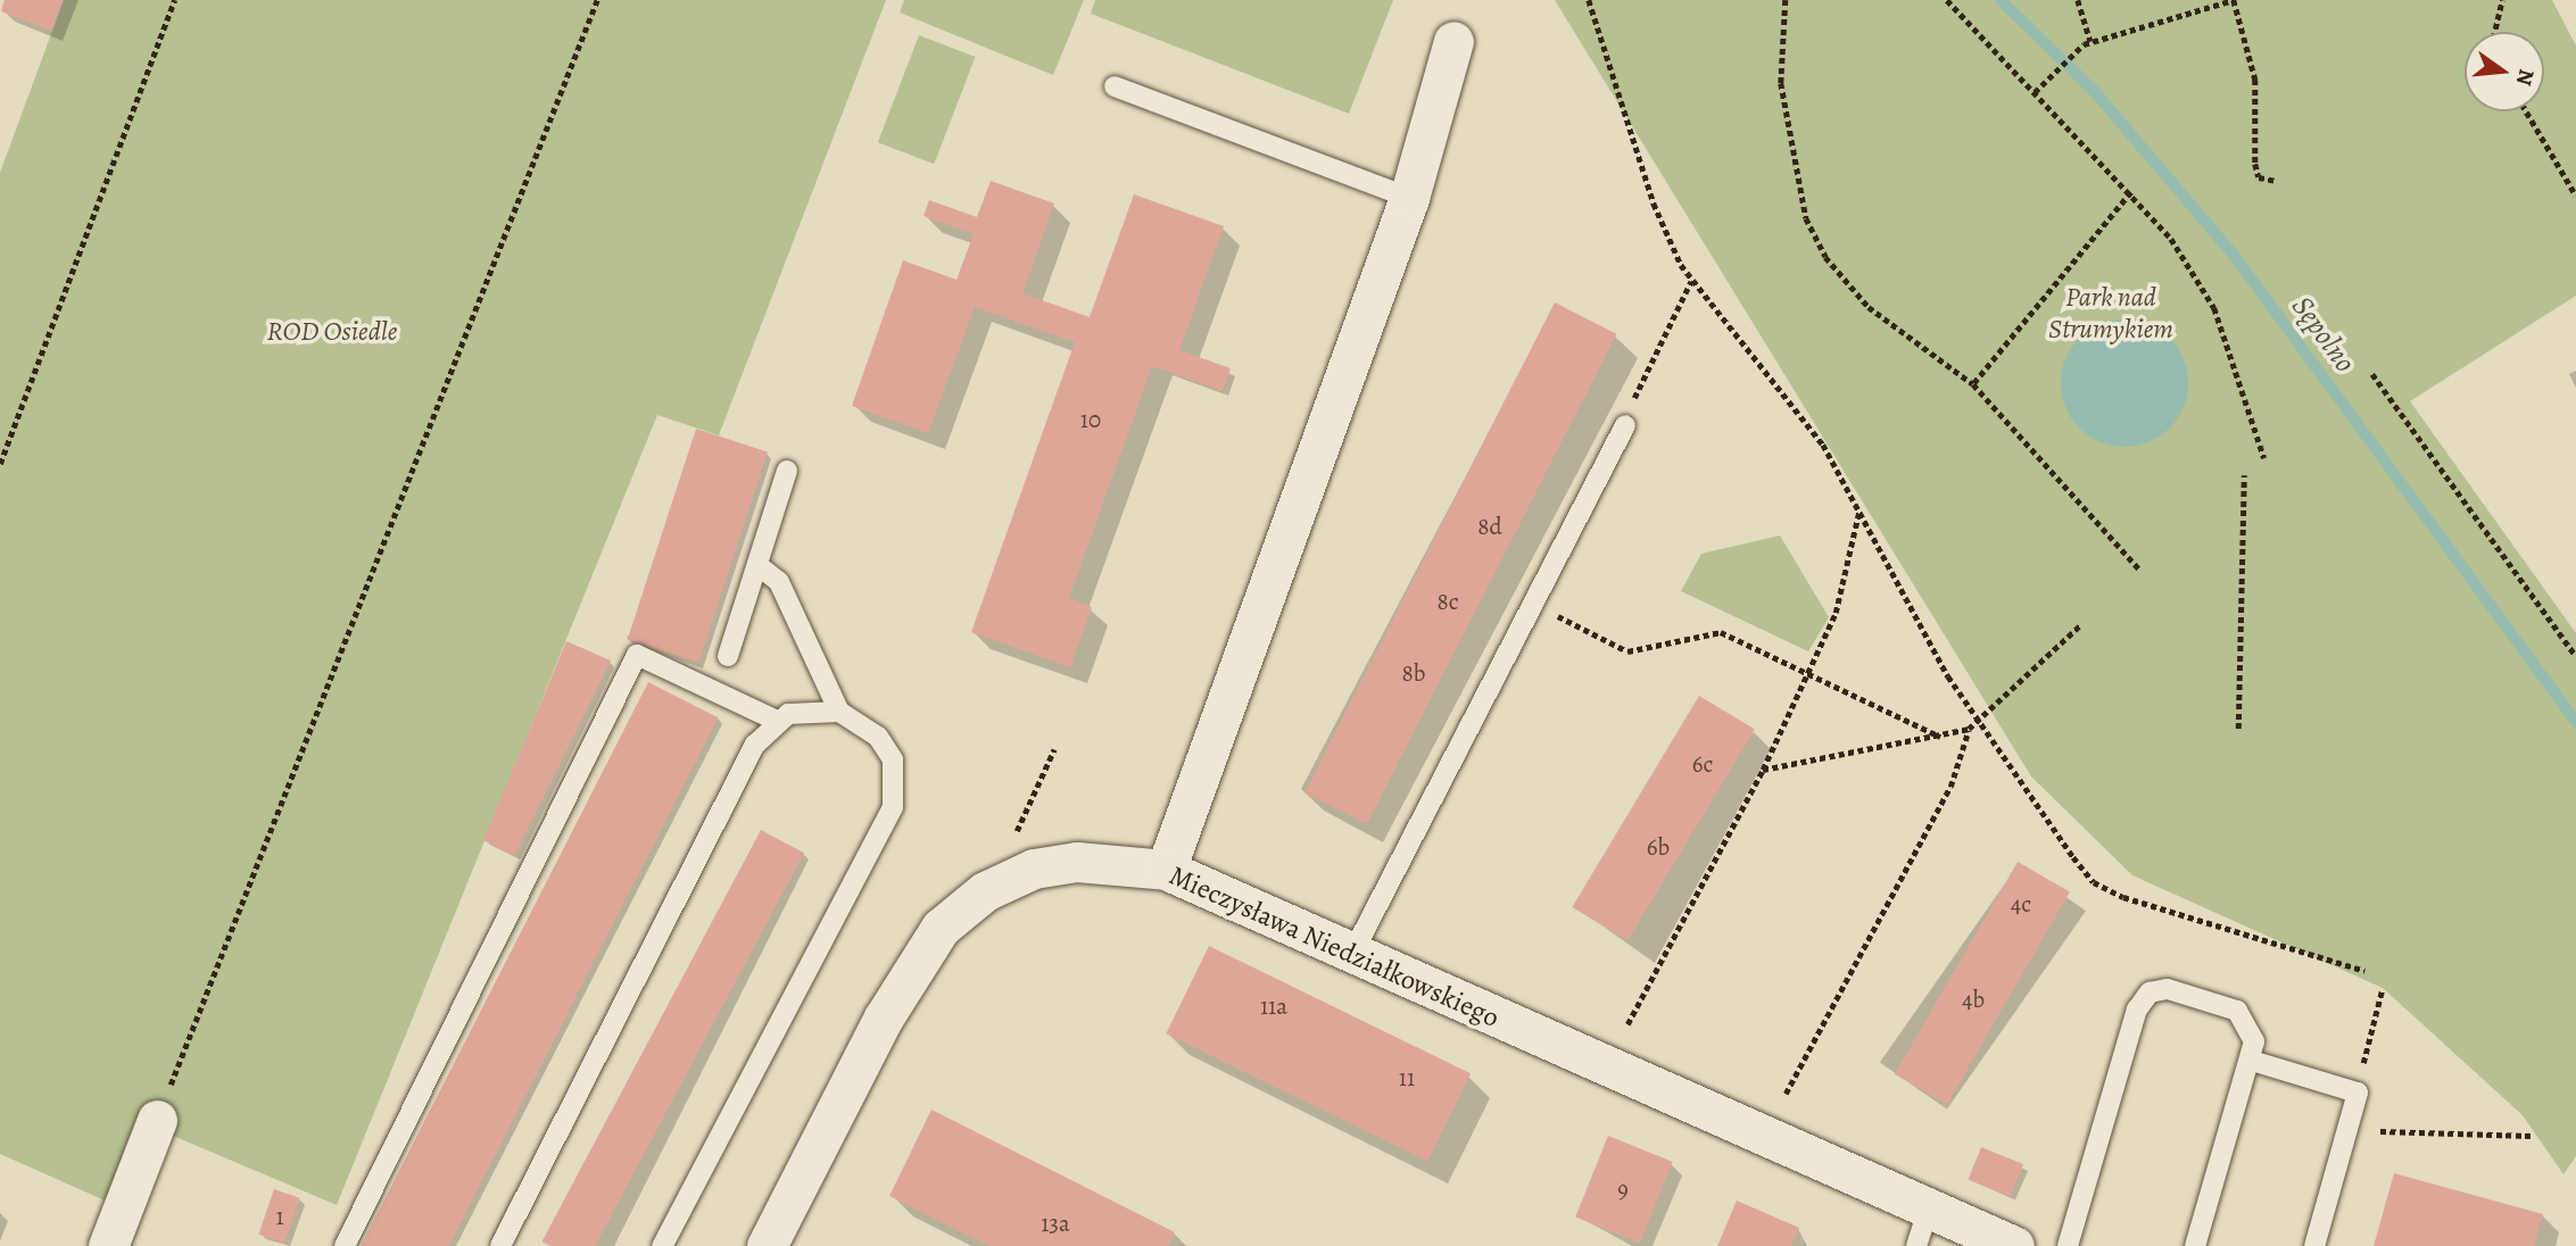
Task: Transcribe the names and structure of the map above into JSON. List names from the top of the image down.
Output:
{
  "streets": {
    "street": ["Mieczysława Niedziałkowskiego"]
  },
  "water": ["Sępolno"],
  "parks": ["Park nad Strumykiem", "ROD Osiedle"],
  "house_numbers": [
    "10",
    "8d",
    "8c",
    "8b",
    "6c",
    "6b",
    "4c",
    "4b",
    "11a",
    "11",
    "9",
    "1",
    "13a"
  ],
  "north": "right"
}
